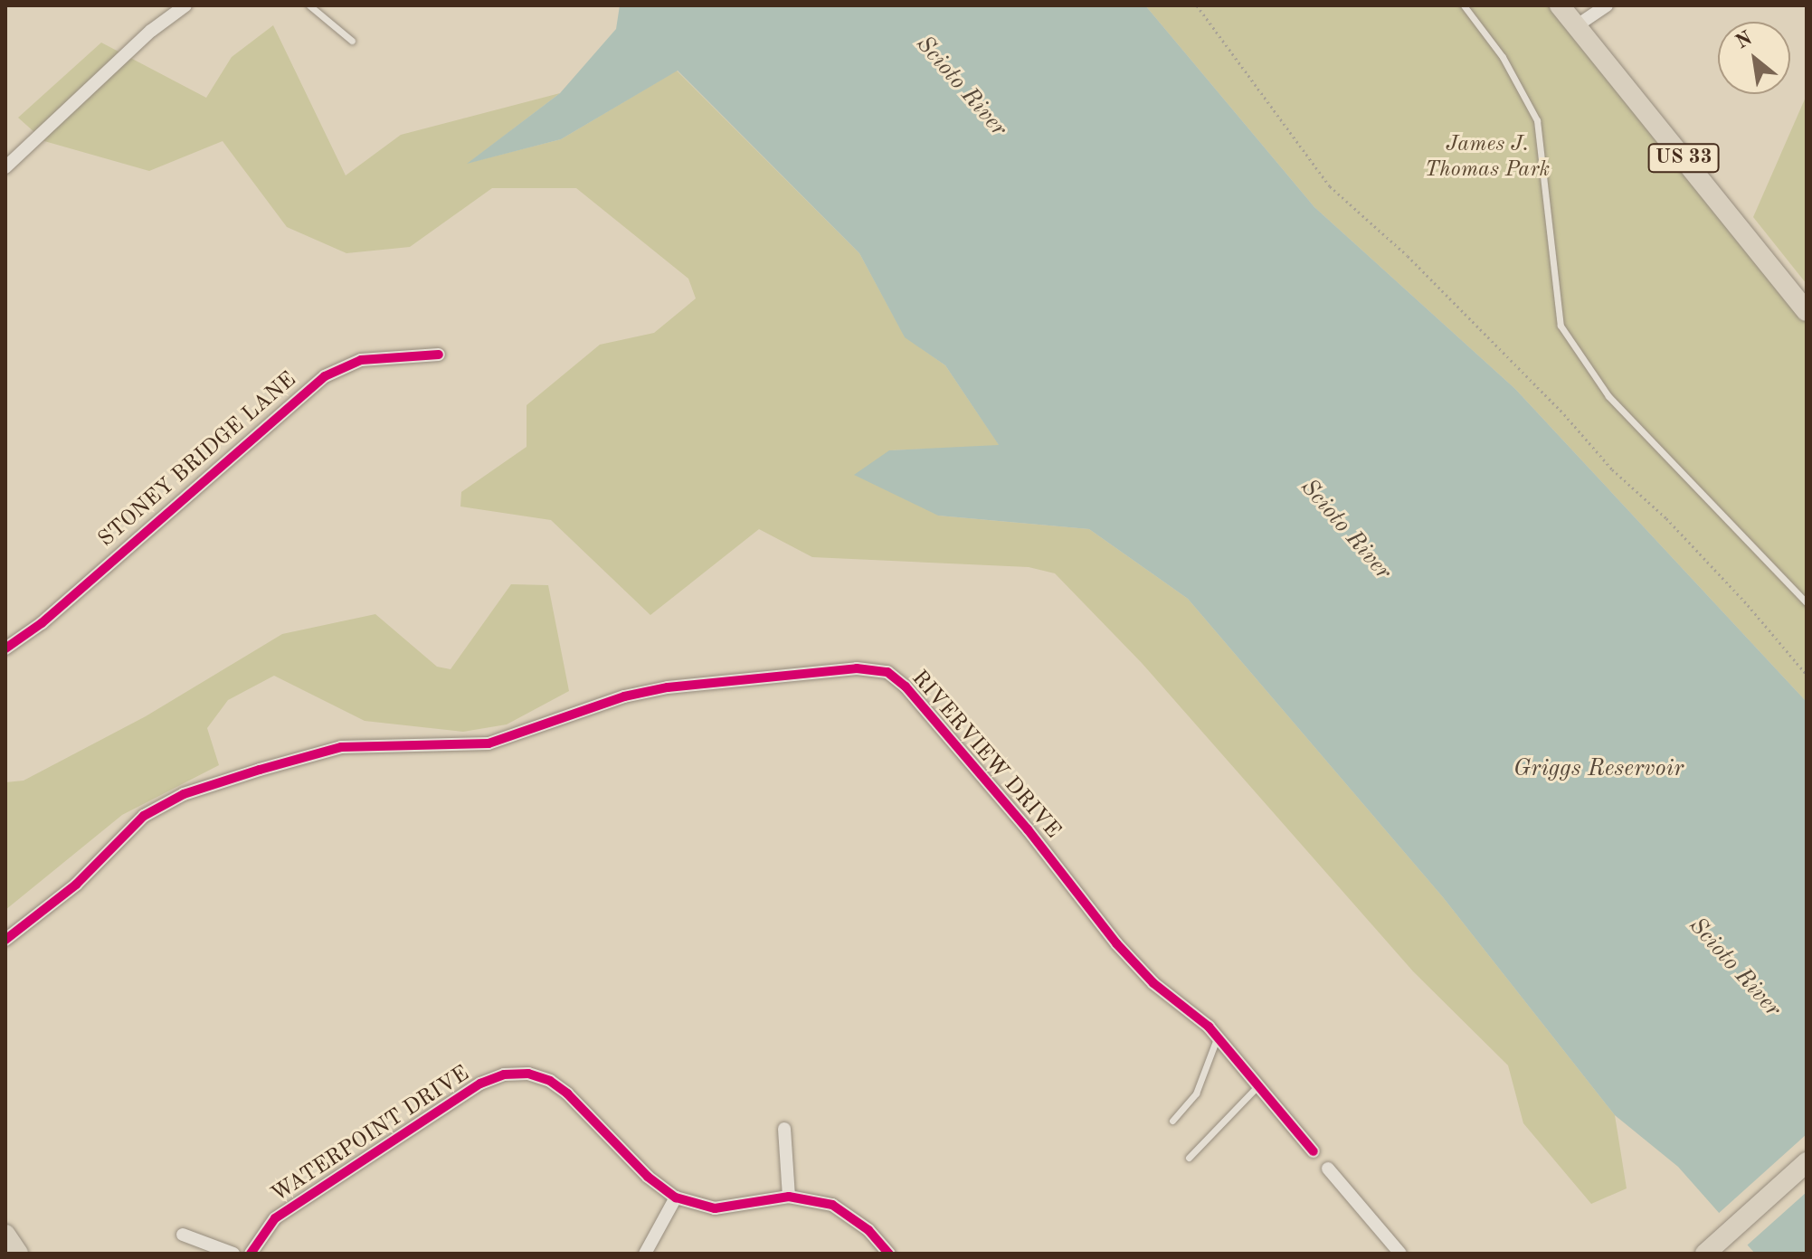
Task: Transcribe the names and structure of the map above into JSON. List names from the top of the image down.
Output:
{
  "streets": {
    "main road": ["US 33"],
    "street": ["STONEY BRIDGE LANE", "RIVERVIEW DRIVE", "WATERPOINT DRIVE"]
  },
  "water": ["Scioto River", "Griggs Reservoir"],
  "parks": ["James J. Thomas Park"],
  "north": "top left"
}
